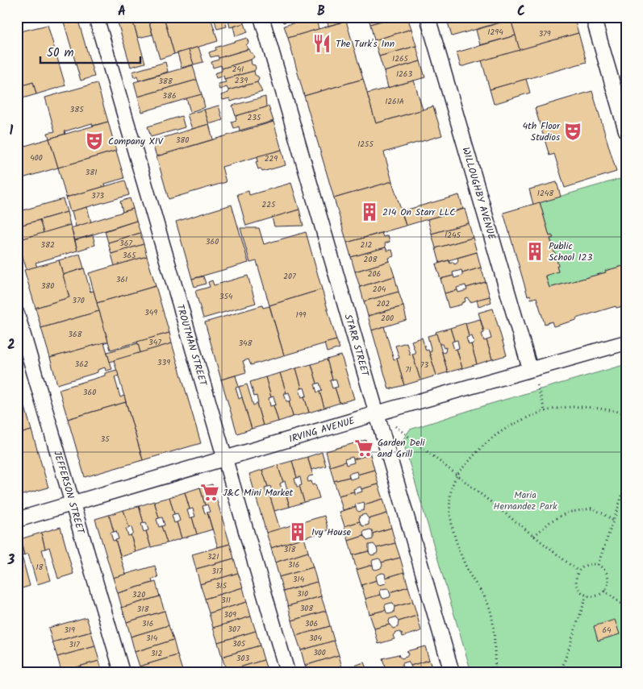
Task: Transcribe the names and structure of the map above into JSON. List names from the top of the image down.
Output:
{
  "streets": {
    "street": [
      "WILLOUGHBY AVENUE",
      "TROUTMAN STREET",
      "STARR STREET",
      "IRVING AVENUE",
      "JEFFERSON STREET"
    ]
  },
  "crossings": [
    ["WILLOUGHBY AVENUE", "IRVING AVENUE"],
    ["TROUTMAN STREET", "IRVING AVENUE"],
    ["STARR STREET", "IRVING AVENUE"],
    ["IRVING AVENUE", "JEFFERSON STREET"]
  ],
  "parks": ["Maria Hernandez Park"],
  "places": {
    "restaurant": ["The Turk's Inn"],
    "theatre": ["4th Floor Studios", "Company XIV"],
    "building": ["214 On Starr LLC", "Public School 123", "Ivy House"],
    "supermarket": ["Garden Deli and Grill", "J&C Mini Market"]
  },
  "house_numbers": [
    "1294",
    "379",
    "1265",
    "241",
    "1263",
    "239",
    "388",
    "386",
    "1261A",
    "385",
    "235",
    "380",
    "1255",
    "400",
    "229",
    "381",
    "1248",
    "373",
    "225",
    "1245",
    "360",
    "367",
    "382",
    "212",
    "365",
    "208",
    "206",
    "207",
    "361",
    "380",
    "204",
    "354",
    "370",
    "202",
    "349",
    "199",
    "200",
    "368",
    "347",
    "348",
    "339",
    "362",
    "73",
    "71",
    "360",
    "35",
    "318",
    "321",
    "316",
    "18",
    "317",
    "314",
    "315",
    "310",
    "320",
    "311",
    "308",
    "318",
    "309",
    "316",
    "306",
    "307",
    "319",
    "64",
    "314",
    "304",
    "305",
    "317",
    "300",
    "312",
    "303"
  ],
  "scale_bar": "50 m",
  "grid": {
    "columns": ["A", "B", "C"],
    "rows": ["1", "2", "3"]
  }
}
